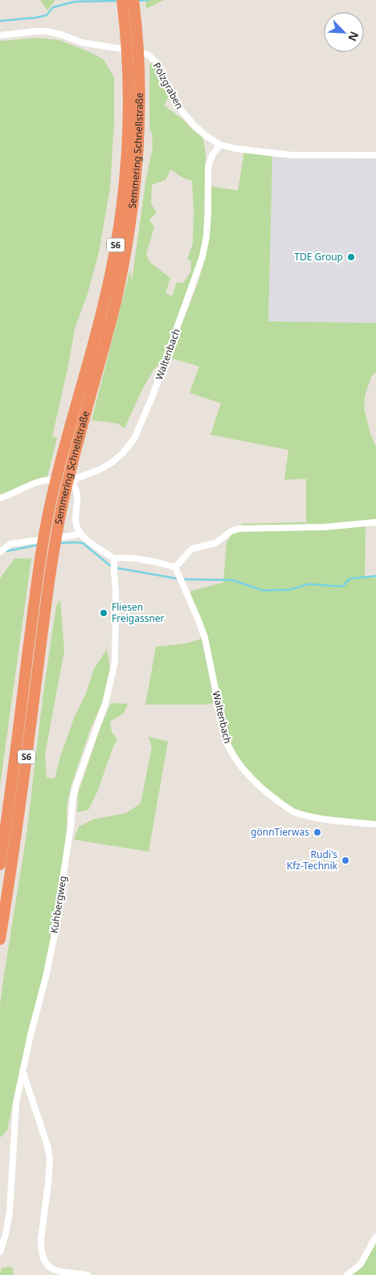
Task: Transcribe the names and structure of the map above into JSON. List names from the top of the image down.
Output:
{
  "streets": {
    "highway": ["Semmering Schnellstraße", "S6"],
    "street": ["Pölzgraben", "Waltenbach", "Kuhbergweg"]
  },
  "crossings": [
    ["Pölzgraben", "Waltenbach"]
  ],
  "places": [
    "TDE Group",
    "Fliesen Freigassner",
    "gönnTierwas",
    "Rudi's Kfz-Technik"
  ],
  "north": "bottom right"
}
